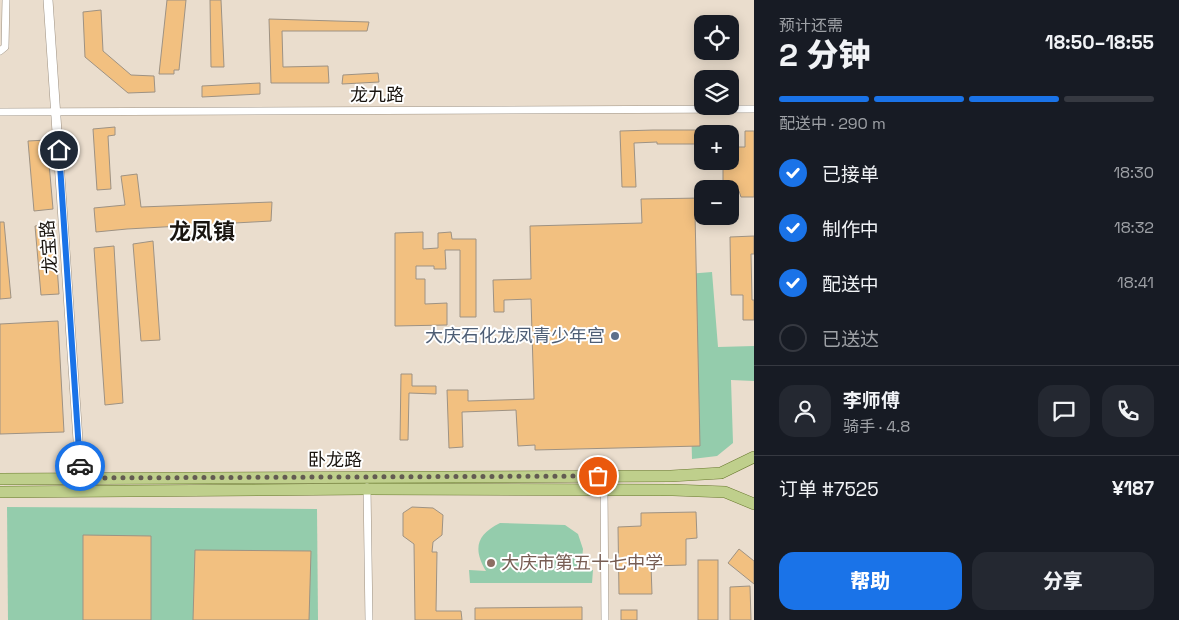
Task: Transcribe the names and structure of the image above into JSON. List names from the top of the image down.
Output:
{
  "streets": {
    "main road": ["卧龙路"],
    "street": ["龙九路", "龙宝路"]
  },
  "crossings": [
    ["龙九路", "龙宝路"],
    ["龙宝路", "卧龙路"]
  ],
  "districts": ["龙凤镇"],
  "places": ["大庆石化龙凤青少年宫", "大庆市第五十七中学"],
  "page": {
    "heading": ["2 分钟", "预计还需", "18:50–18:55"],
    "panel": [
      "李师傅",
      "骑手 · 4.8",
      "订单 #7525",
      "¥187"
    ],
    "map_buttons": ["+", "−"],
    "bar": "配送中 · 290 m",
    "list": [
      ["已接单", "18:30"],
      ["制作中", "18:32"],
      ["配送中", "18:41"],
      "已送达"
    ],
    "buttons": ["帮助", "分享"]
  }
}
